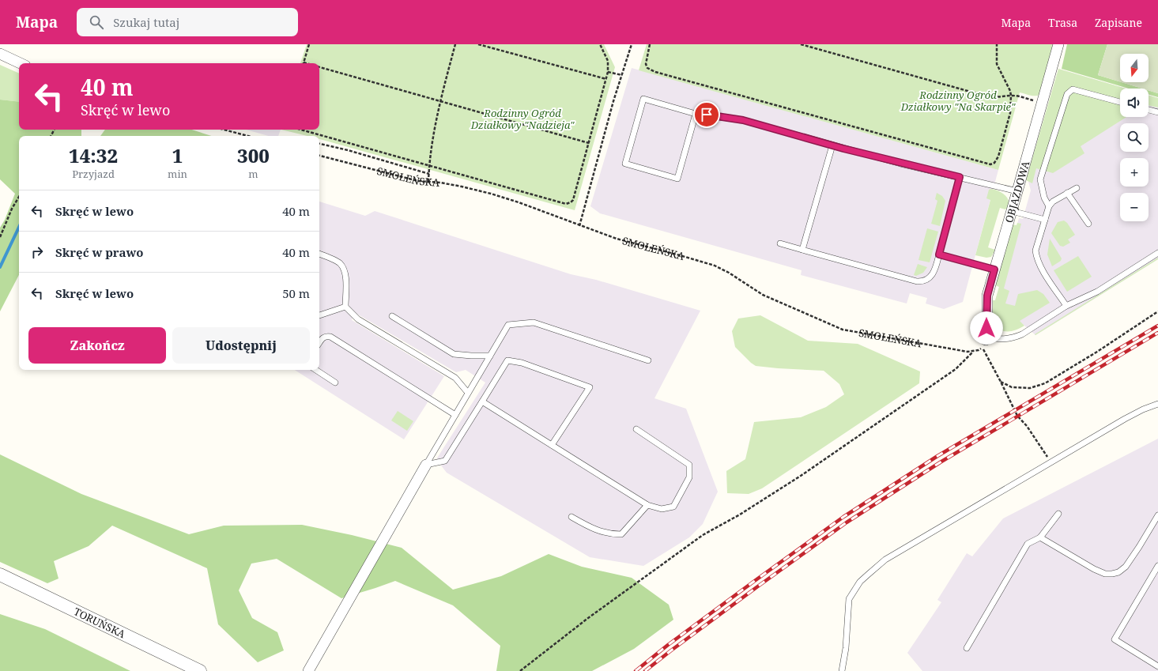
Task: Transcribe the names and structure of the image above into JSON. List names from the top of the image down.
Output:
{
  "streets": {
    "street": ["OBJAZDOWA", "TORUŃSKA"],
    "path": ["SMOLEŃSKA"]
  },
  "crossings": [
    ["SMOLEŃSKA", "OBJAZDOWA"]
  ],
  "parks": ["Rodzinny Ogród Działkowy \"Na Skarpie\"", "Rodzinny Ogród Działkowy \"Nadzieja\""],
  "north": "bottom",
  "page": {
    "header": "Mapa",
    "search": "Szukaj tutaj",
    "nav": ["Mapa", "Trasa", "Zapisane"],
    "map_buttons": ["+", "−"],
    "turn": ["40 m", "Skręć w lewo"],
    "eta": [
      "14:32",
      "Przyjazd",
      "1",
      "min",
      "300",
      "m"
    ],
    "list": [
      {
        "name": "Skręć w lewo",
        "value": "40 m"
      },
      {
        "name": "Skręć w prawo",
        "value": "40 m"
      },
      {
        "name": "Skręć w lewo",
        "value": "50 m"
      }
    ],
    "buttons": ["Zakończ", "Udostępnij"]
  }
}
